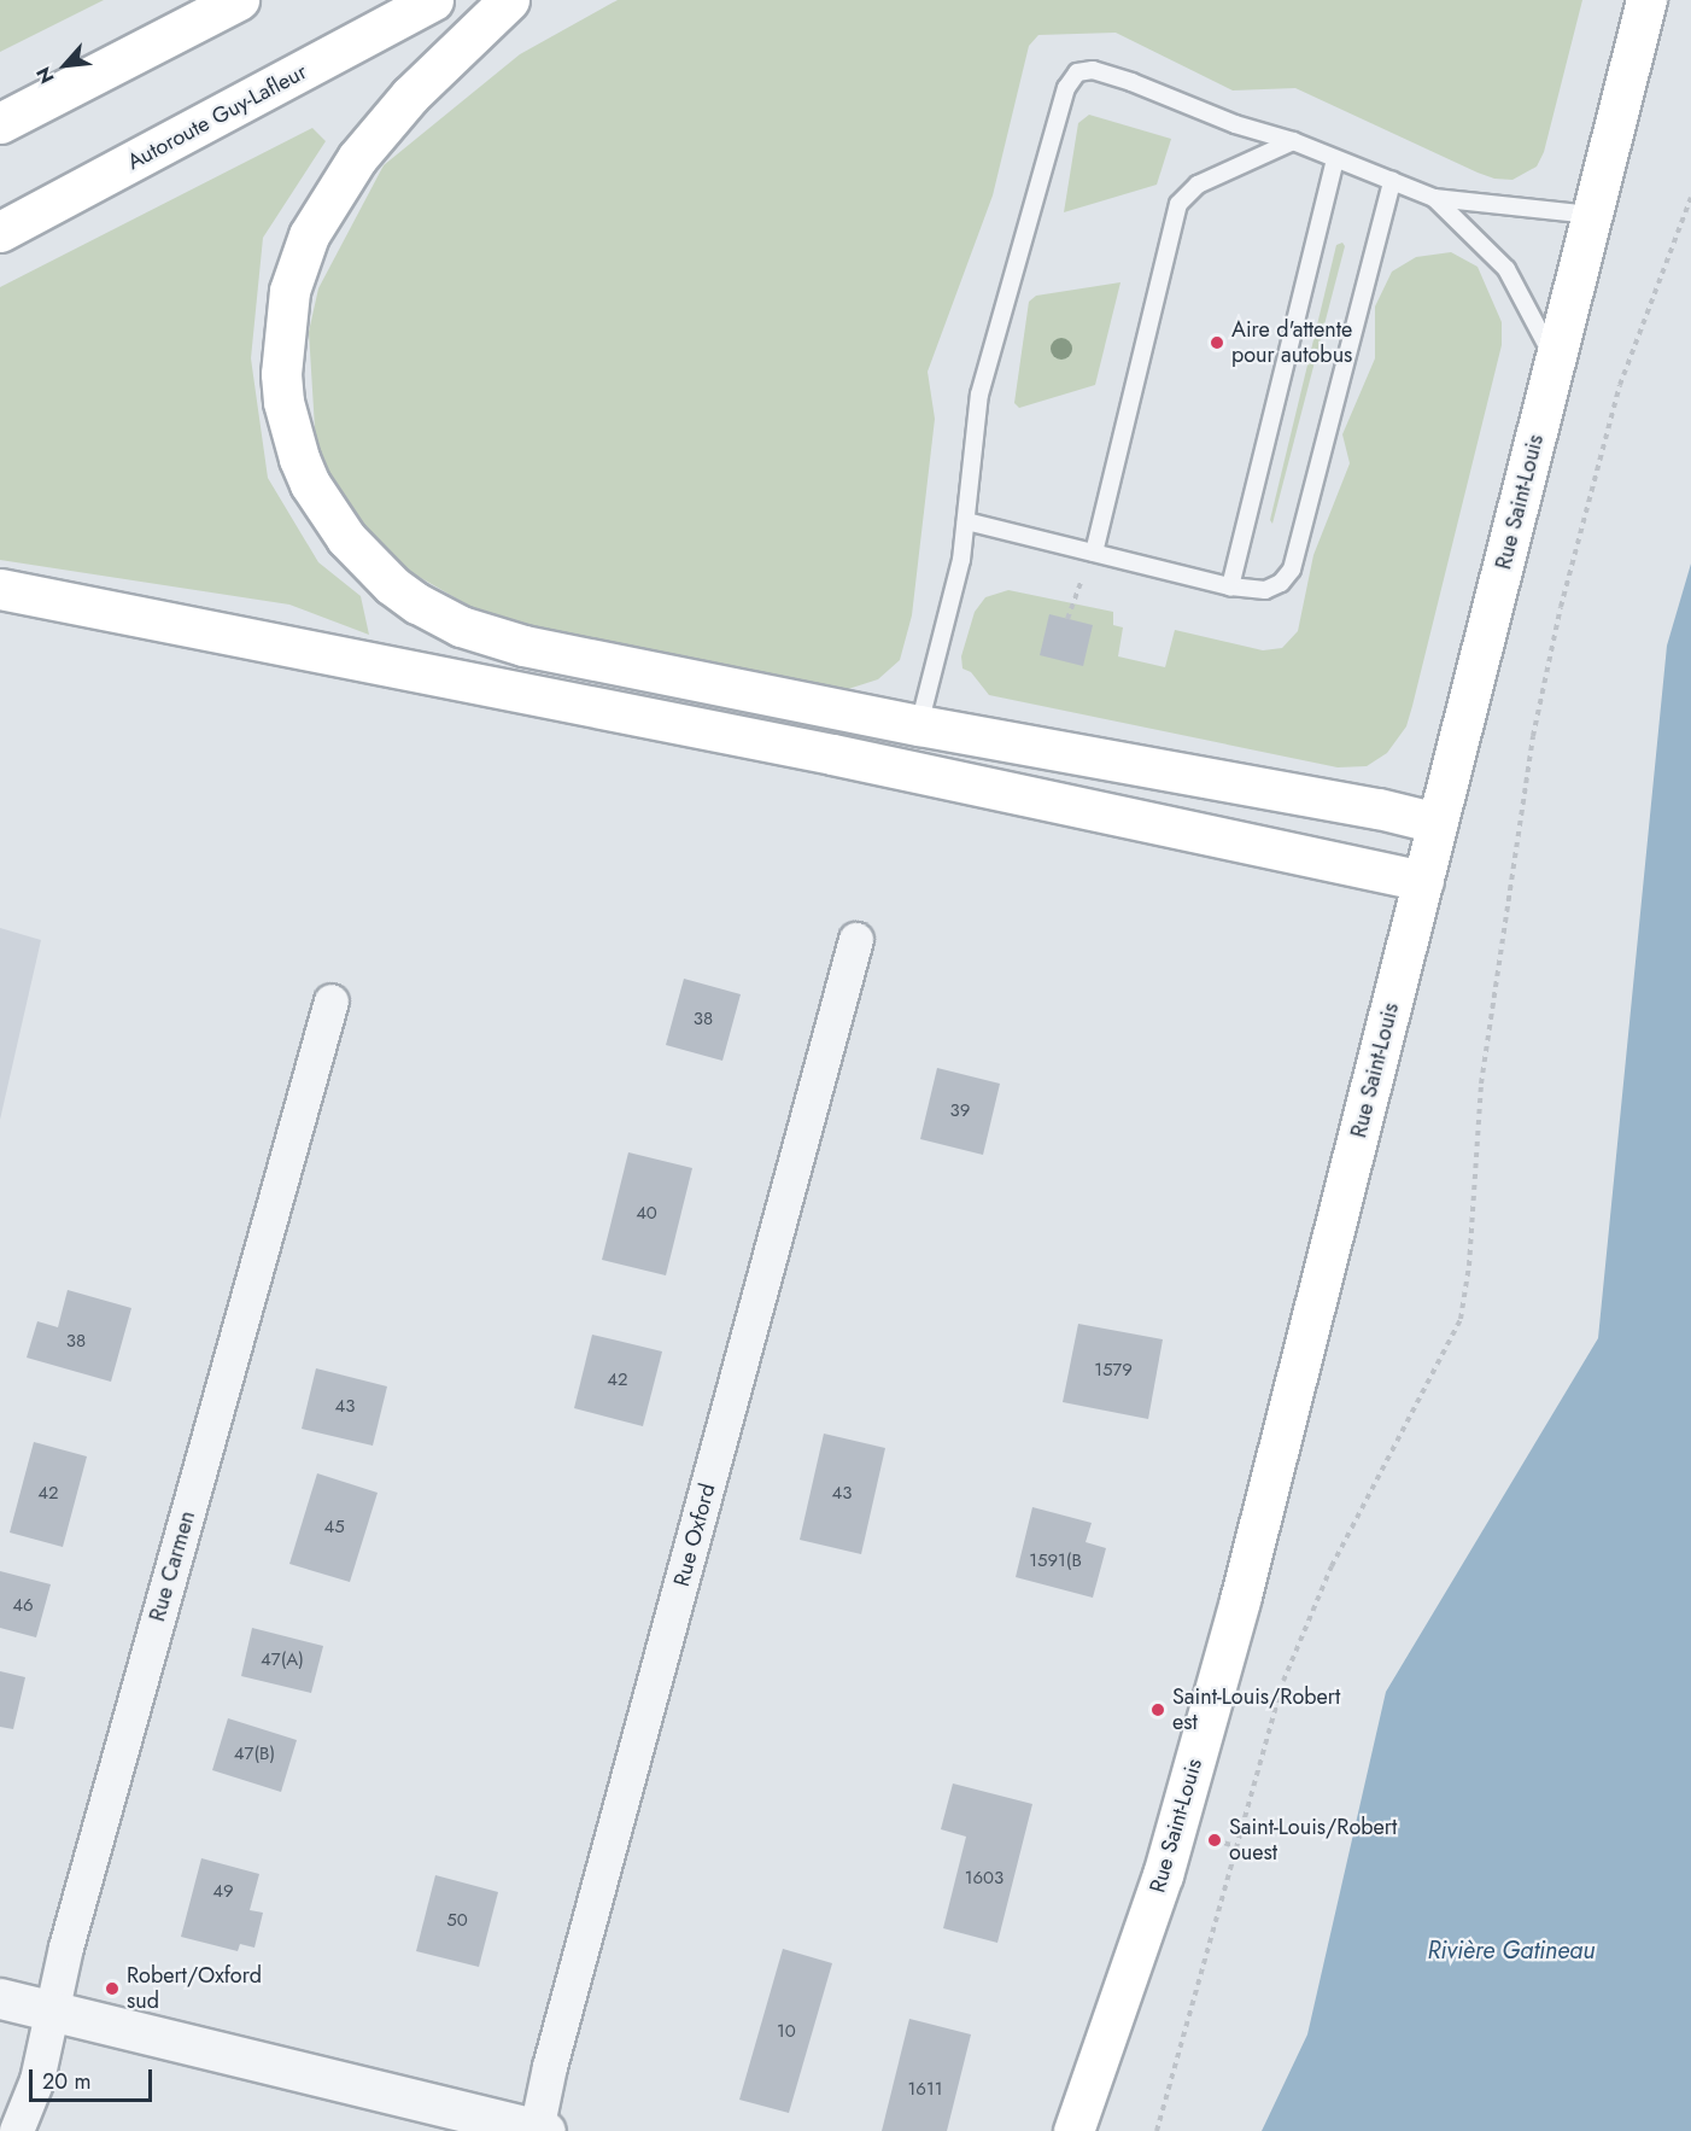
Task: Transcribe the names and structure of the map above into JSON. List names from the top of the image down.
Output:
{
  "streets": {
    "main road": ["Autoroute Guy-Lafleur", "Rue Saint-Louis"],
    "street": ["Rue Oxford", "Rue Carmen"]
  },
  "water": ["Rivière Gatineau"],
  "places": [
    "Aire d'attente pour autobus",
    "Saint-Louis/Robert est",
    "Saint-Louis/Robert ouest",
    "Robert/Oxford sud"
  ],
  "house_numbers": [
    "38",
    "39",
    "40",
    "38",
    "1579",
    "42",
    "43",
    "42",
    "43",
    "45",
    "1591(B",
    "46",
    "47(A)",
    "47(B)",
    "1603",
    "49",
    "50",
    "10",
    "1611"
  ],
  "scale_bar": "20 m",
  "north": "bottom left"
}
